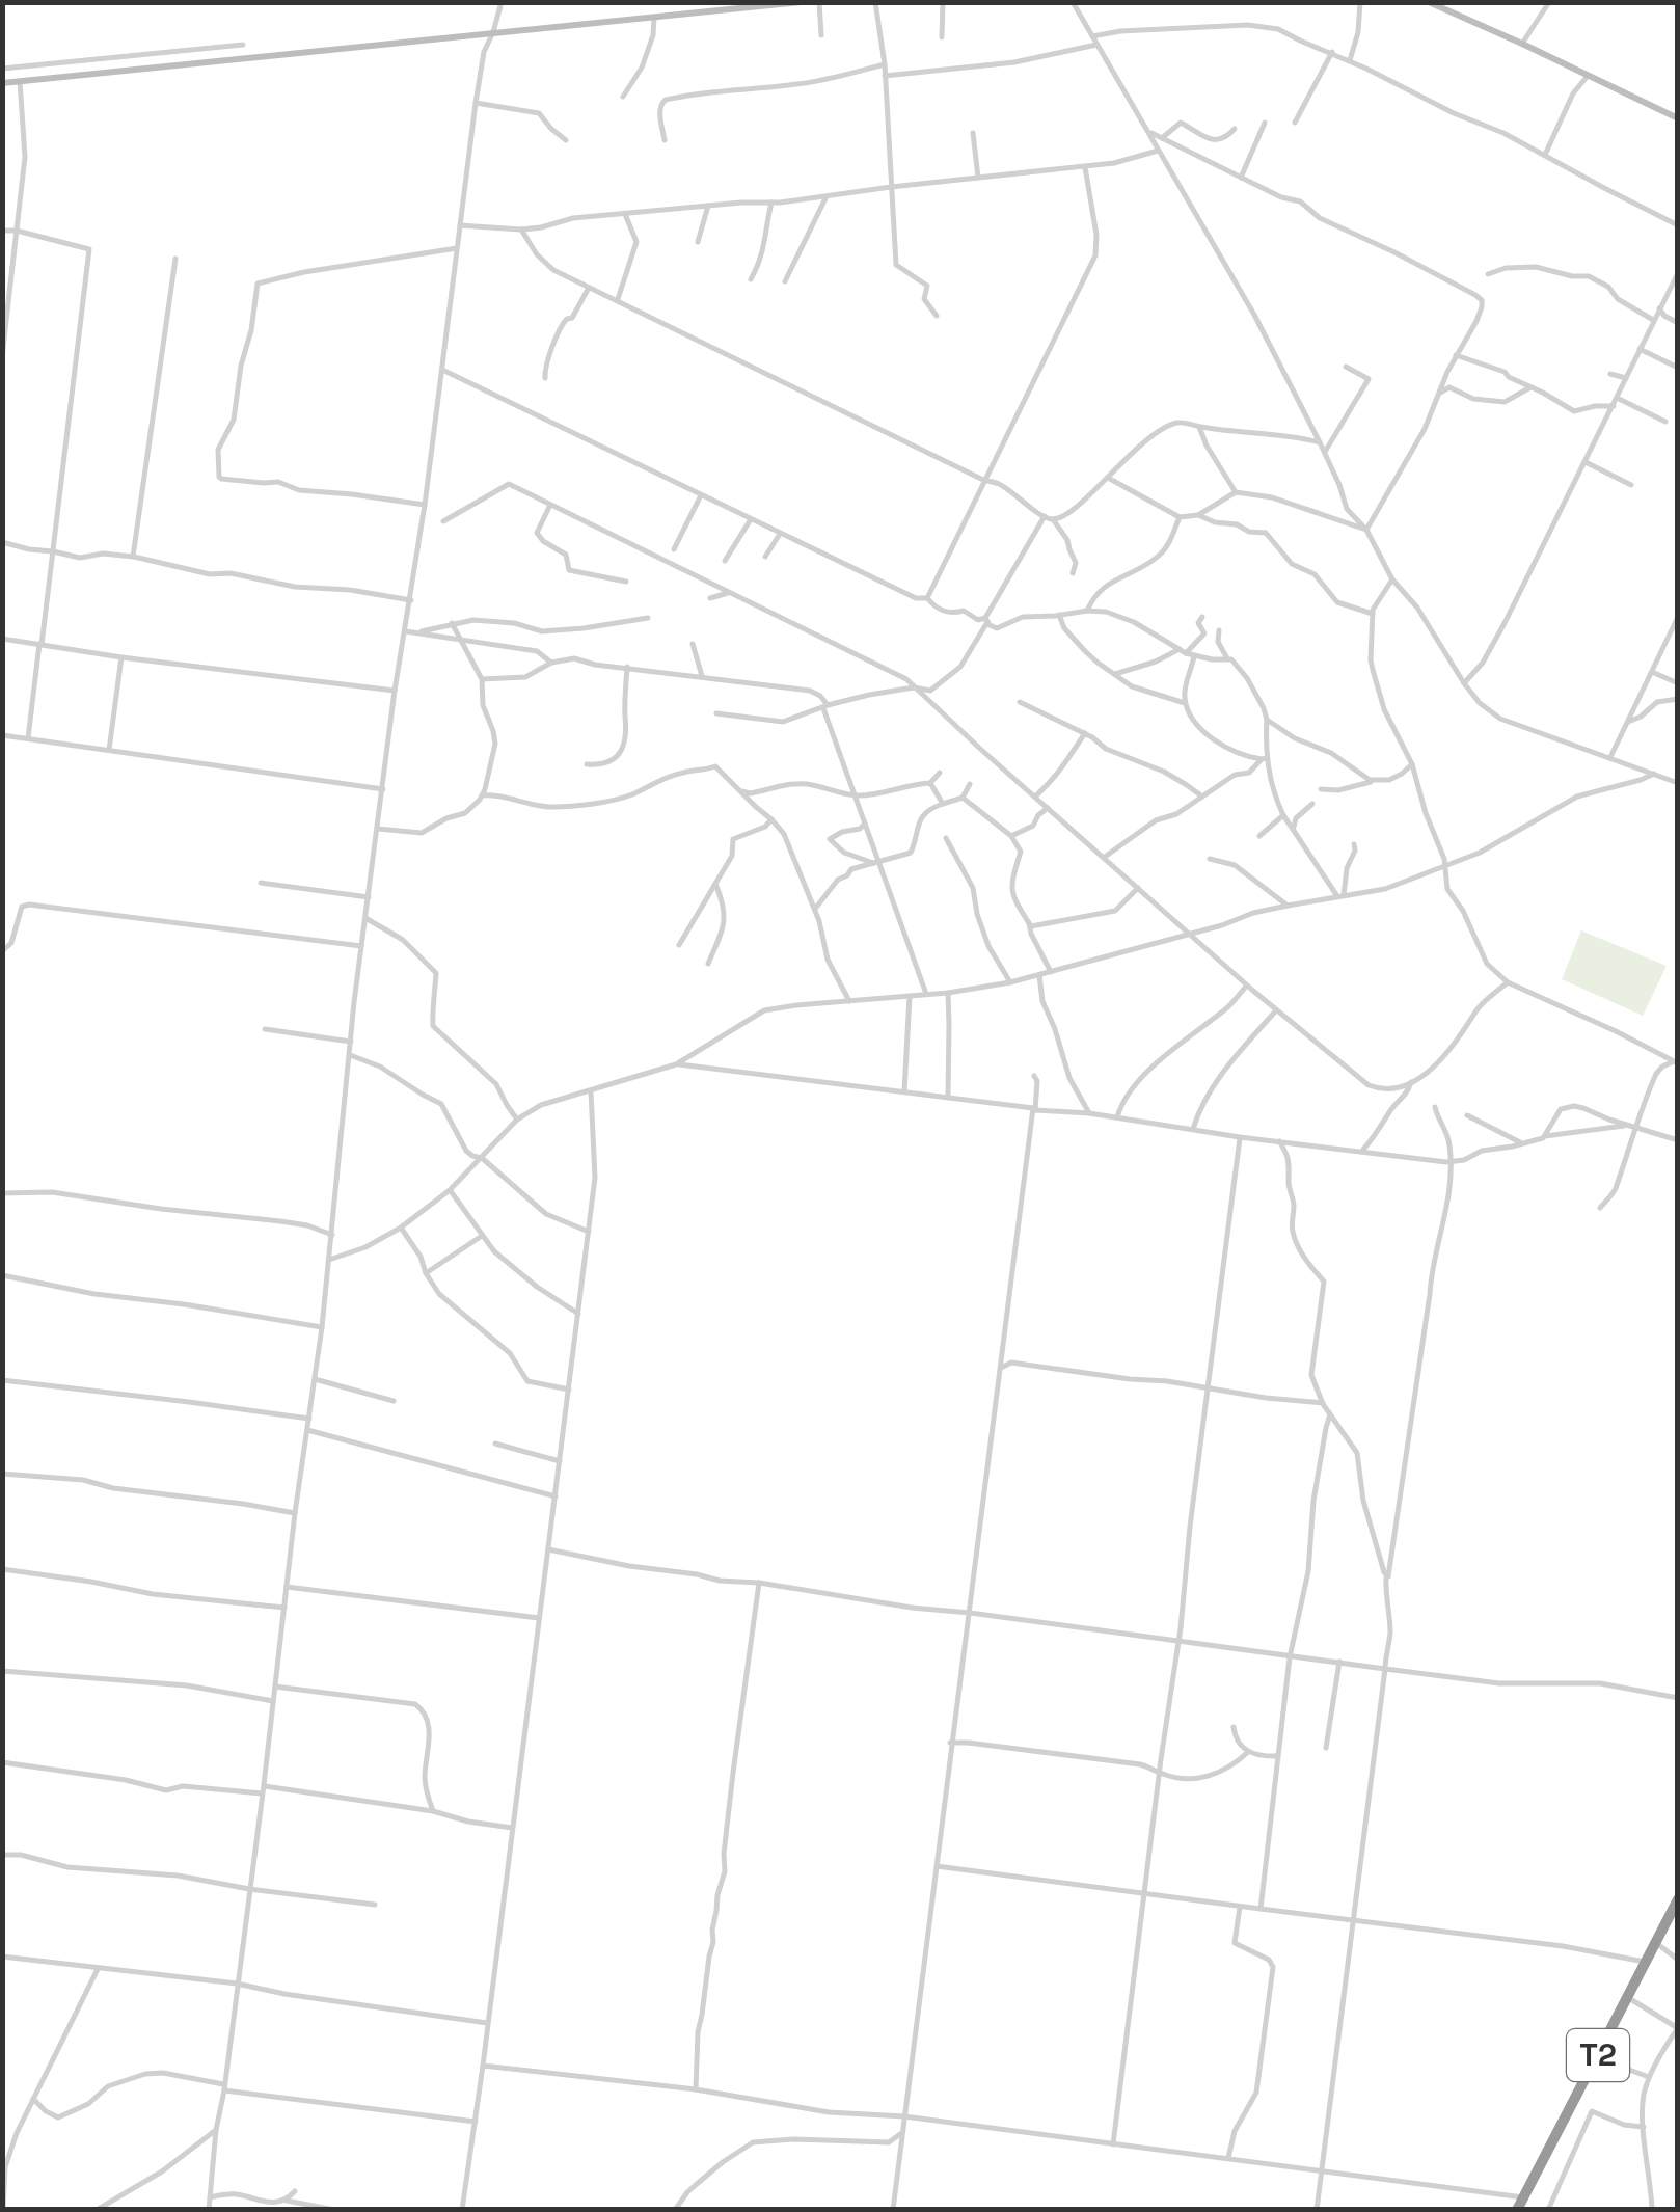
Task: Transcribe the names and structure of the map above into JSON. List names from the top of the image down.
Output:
{
  "streets": {
    "highway": ["T2"]
  }
}
